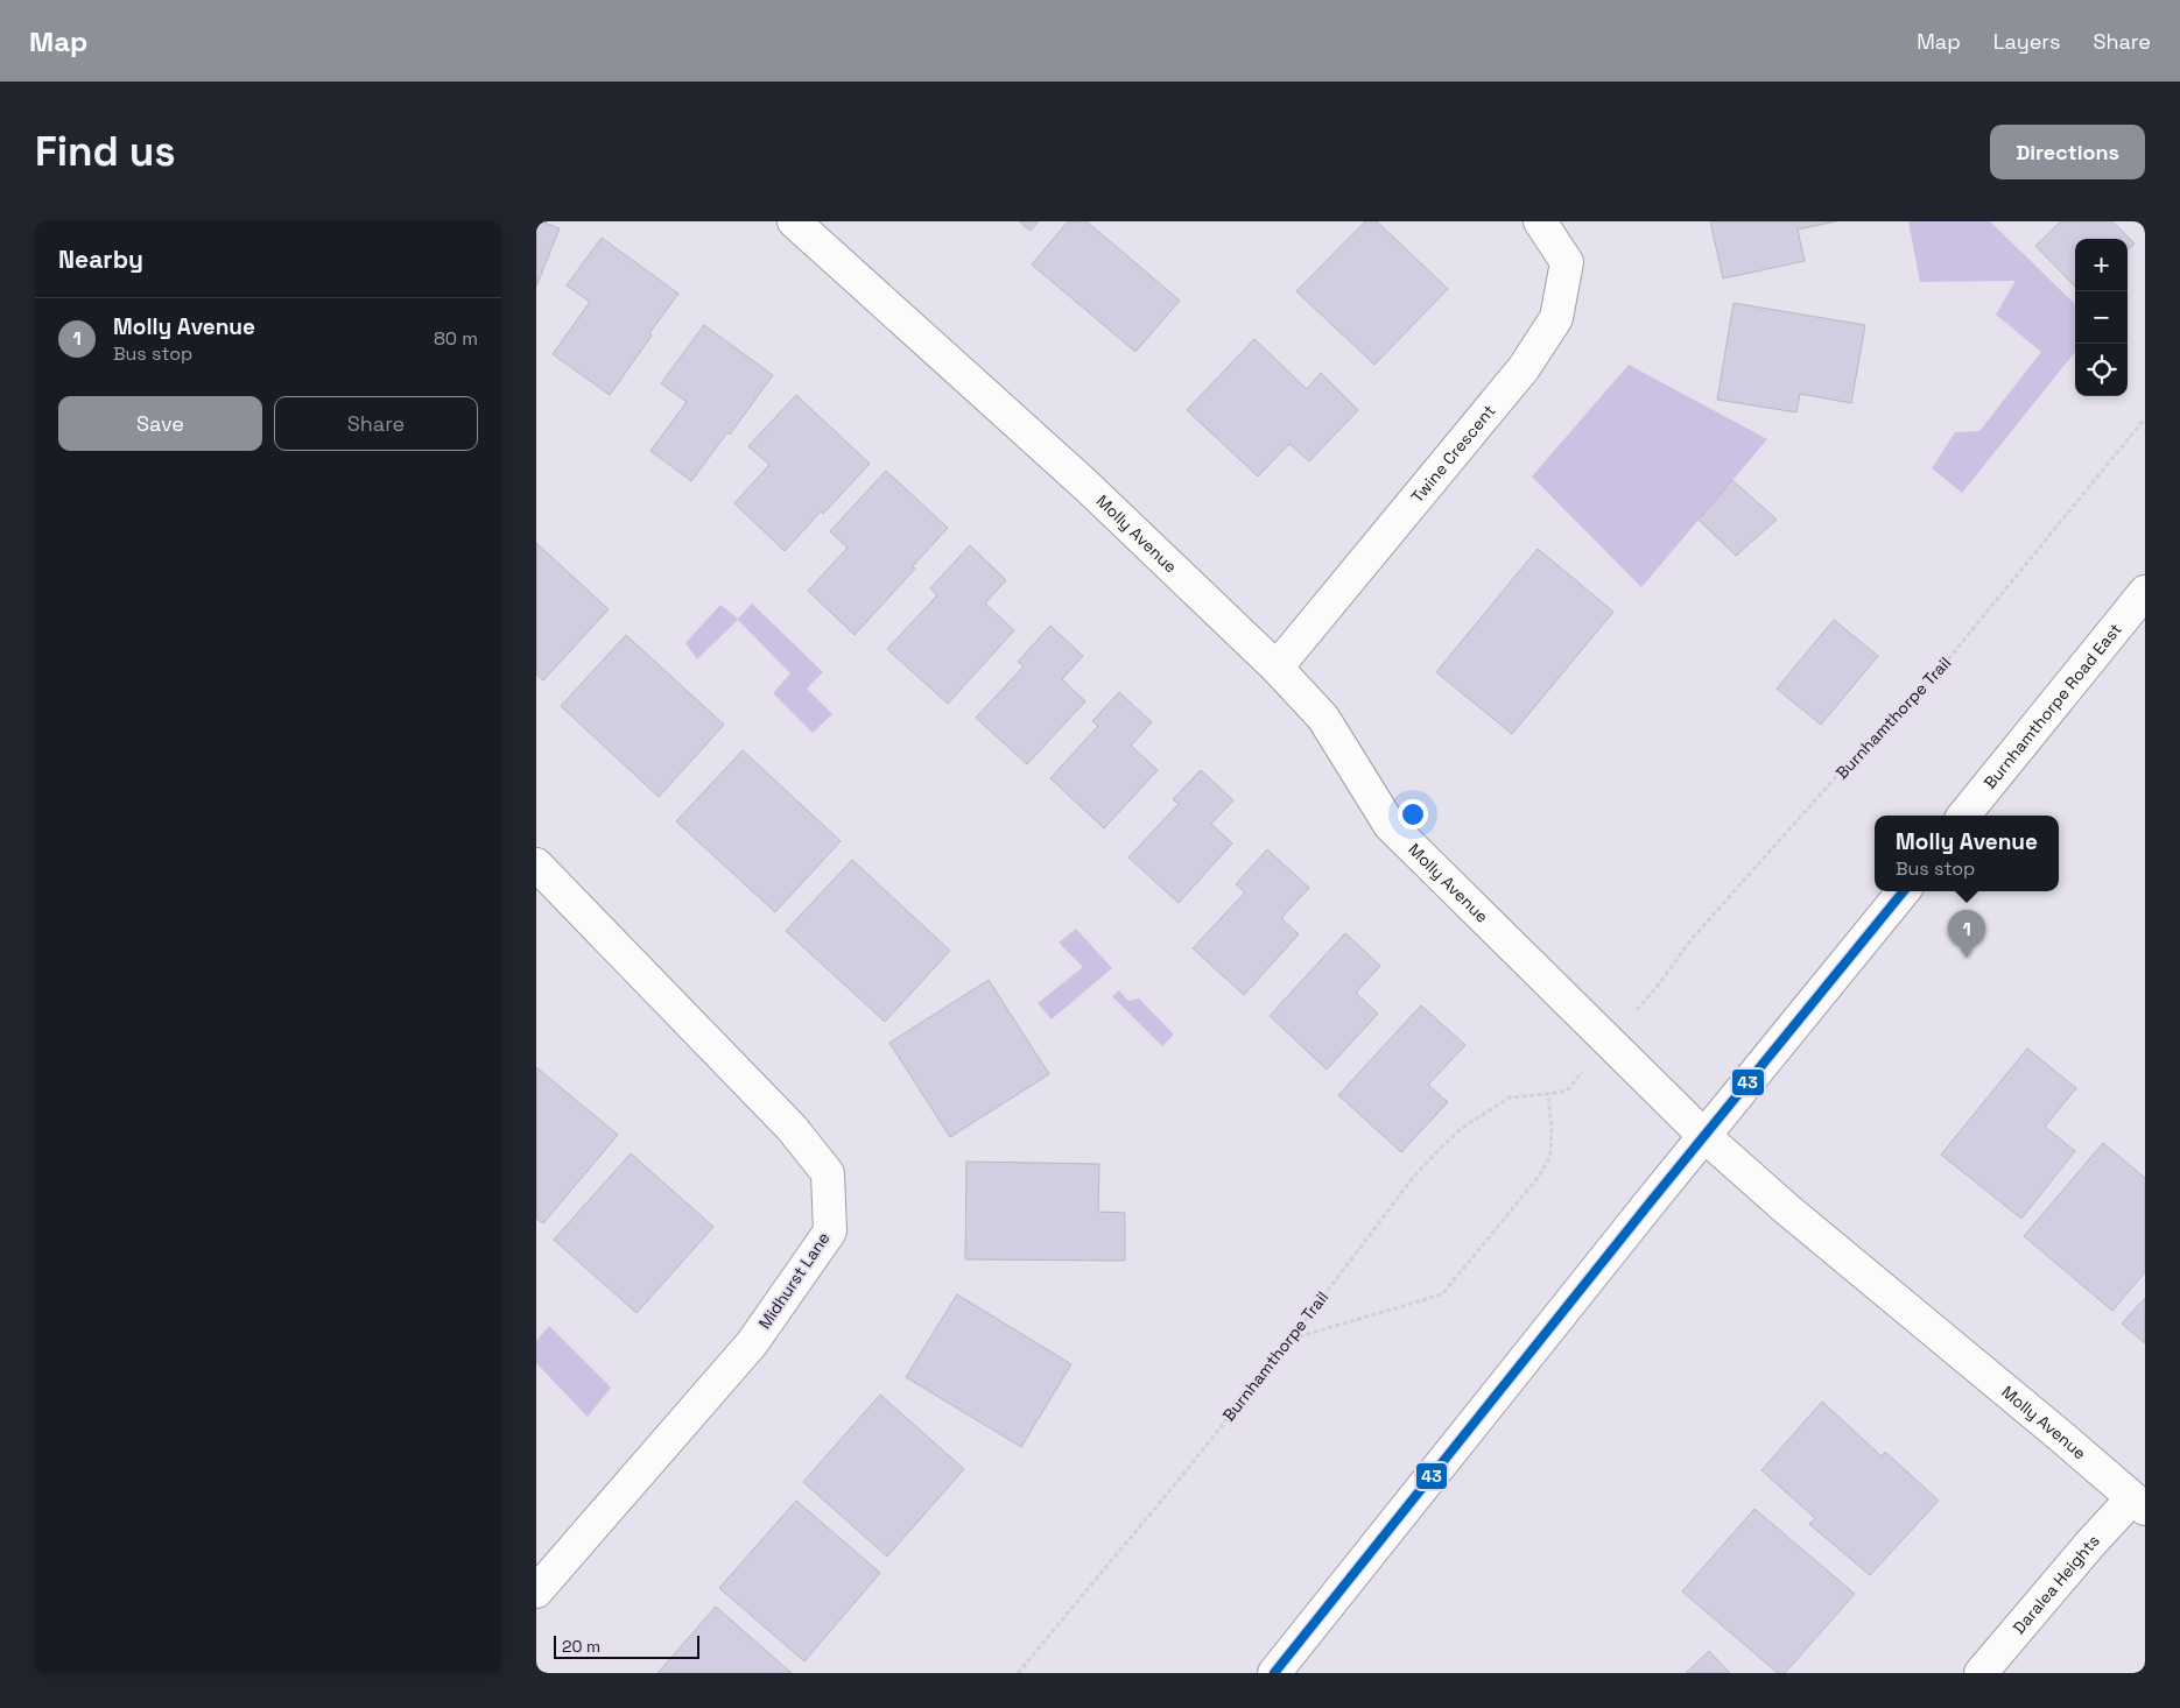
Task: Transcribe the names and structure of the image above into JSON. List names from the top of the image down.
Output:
{
  "streets": {
    "street": [
      "Twine Crescent",
      "Molly Avenue",
      "Burnhamthorpe Road East",
      "Midhurst Lane",
      "Daralea Heights"
    ],
    "path": ["Burnhamthorpe Trail"]
  },
  "crossings": [
    ["Twine Crescent", "Molly Avenue"],
    ["Molly Avenue", "Daralea Heights"]
  ],
  "lines": ["transit line 43"],
  "scale_bar": "20 m",
  "page": {
    "header": "Map",
    "nav": ["Map", "Layers", "Share"],
    "buttons": [
      "Directions",
      ["Save", "Share"]
    ],
    "title": "Find us",
    "heading": "Nearby",
    "map_buttons": ["+", "−"],
    "list": [
      {
        "mark": "1",
        "name": "Molly Avenue",
        "note": "Bus stop",
        "value": "80 m"
      }
    ],
    "popup": ["Molly Avenue", "Bus stop"],
    "pins": "1",
    "scale": "20 m"
  }
}
